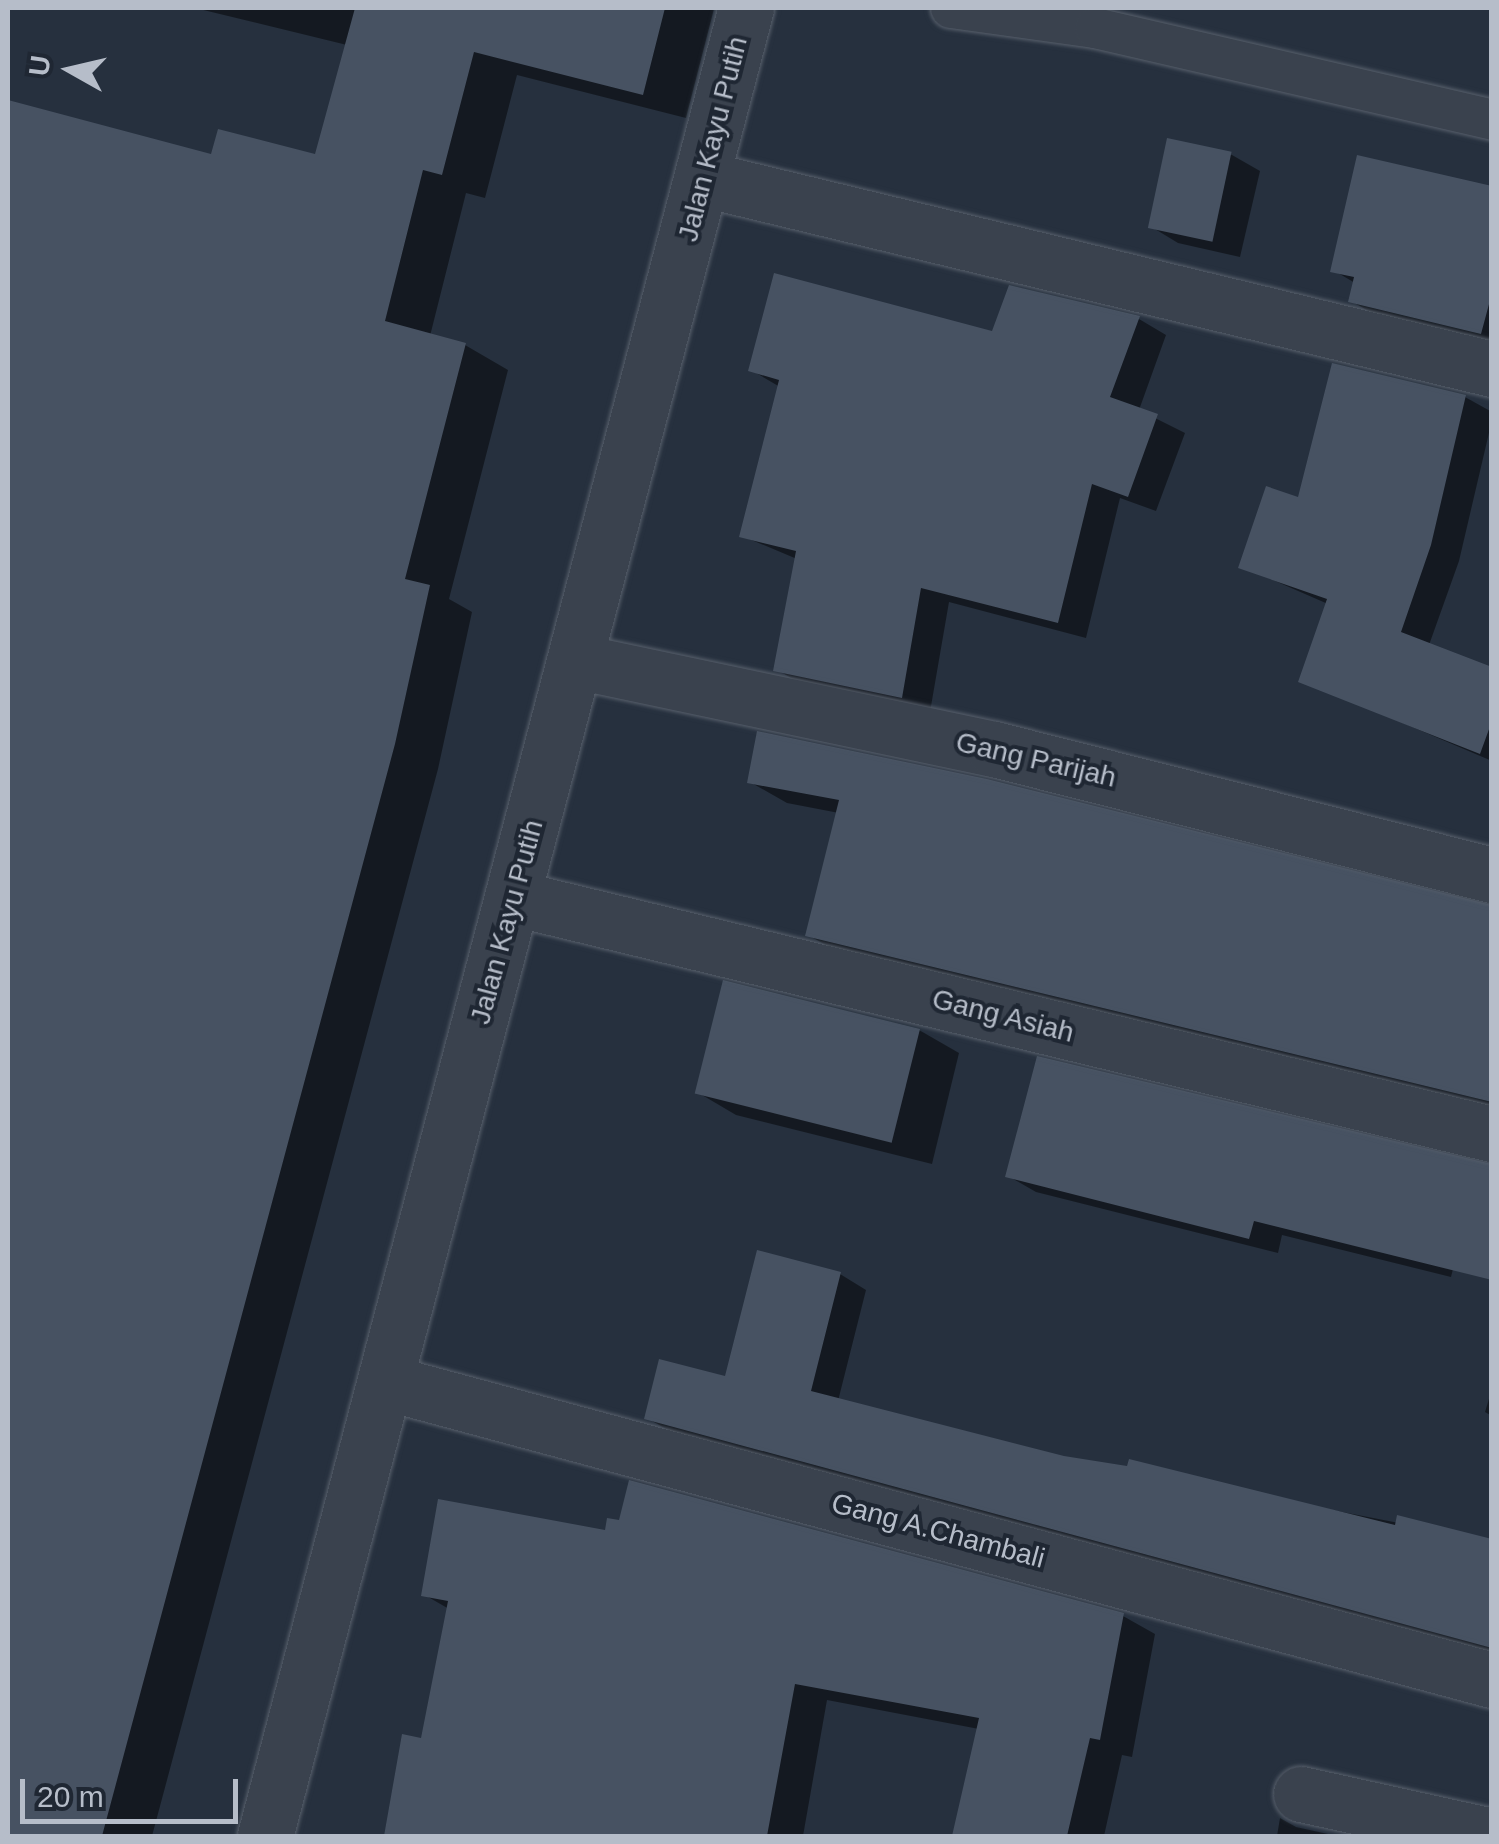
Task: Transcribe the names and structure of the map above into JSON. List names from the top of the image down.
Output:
{
  "streets": {
    "street": [
      "Jalan Kayu Putih",
      "Gang Parijah",
      "Gang Asiah",
      "Gang A.Chambali"
    ]
  },
  "crossings": [
    ["Jalan Kayu Putih", "Gang Parijah"],
    ["Jalan Kayu Putih", "Gang Asiah"],
    ["Jalan Kayu Putih", "Gang A.Chambali"]
  ],
  "scale_bar": "20 m",
  "north": "left"
}
